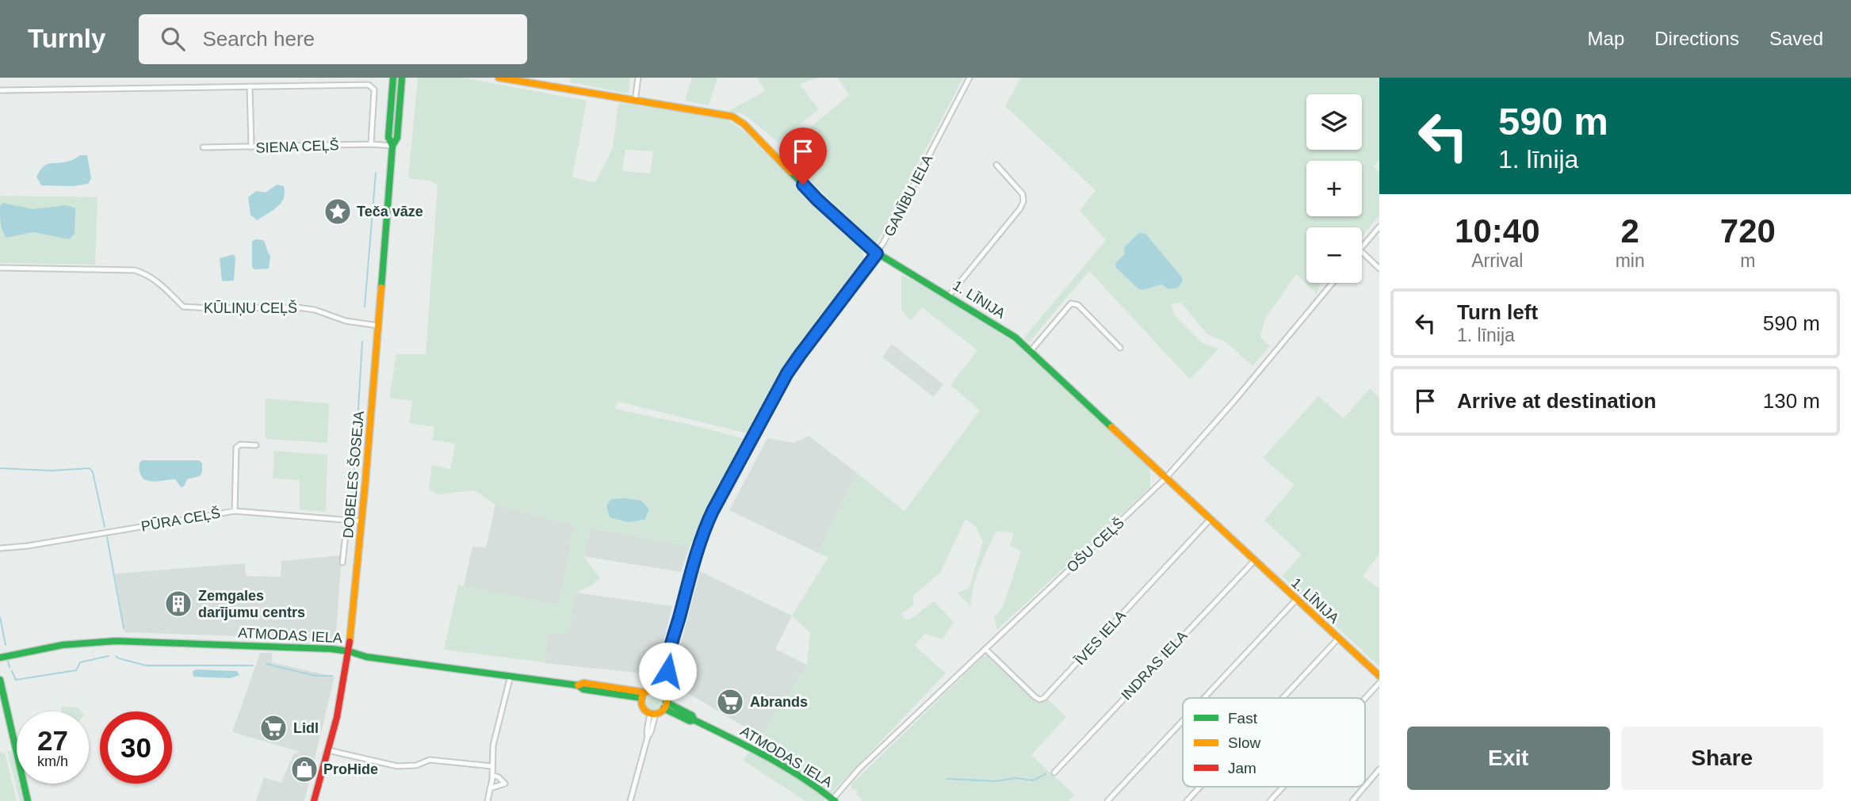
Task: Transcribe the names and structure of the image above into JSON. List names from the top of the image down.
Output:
{
  "streets": {
    "main road": ["1. LĪNIJA", "DOBELES ŠOSEJA", "ATMODAS IELA"],
    "street": [
      "SIENA CEĻŠ",
      "GANĪBU IELA",
      "KŪLIŅU CEĻŠ",
      "PŪRA CEĻŠ",
      "OŠU CEĻŠ",
      "ĪVES IELA",
      "INDRAS IELA"
    ]
  },
  "crossings": [
    ["SIENA CEĻŠ", "DOBELES ŠOSEJA"],
    ["GANĪBU IELA", "1. LĪNIJA"],
    ["GANĪBU IELA", "ATMODAS IELA"],
    ["1. LĪNIJA", "OŠU CEĻŠ"],
    ["1. LĪNIJA", "ĪVES IELA"],
    ["1. LĪNIJA", "INDRAS IELA"],
    ["KŪLIŅU CEĻŠ", "DOBELES ŠOSEJA"],
    ["DOBELES ŠOSEJA", "PŪRA CEĻŠ"],
    ["DOBELES ŠOSEJA", "ATMODAS IELA"],
    ["OŠU CEĻŠ", "ATMODAS IELA"],
    ["OŠU CEĻŠ", "ĪVES IELA"]
  ],
  "places": {
    "place": ["Teča vāze"],
    "building": ["Zemgales darījumu centrs"],
    "supermarket": ["Abrands", "Lidl"],
    "shop": ["ProHide"]
  },
  "legend": ["Fast", "Slow", "Jam"],
  "page": {
    "header": "Turnly",
    "search": "Search here",
    "nav": ["Map", "Directions", "Saved"],
    "turn": ["590 m", "1. līnija"],
    "map_buttons": ["+", "−"],
    "eta": [
      "10:40",
      "Arrival",
      "2",
      "min",
      "720",
      "m"
    ],
    "list": [
      {
        "name": "Turn left",
        "note": "1. līnija",
        "value": "590 m"
      },
      {
        "name": "Arrive at destination",
        "value": "130 m"
      }
    ],
    "speed": "27 km/h",
    "limit": "30",
    "buttons": ["Exit", "Share"]
  }
}
